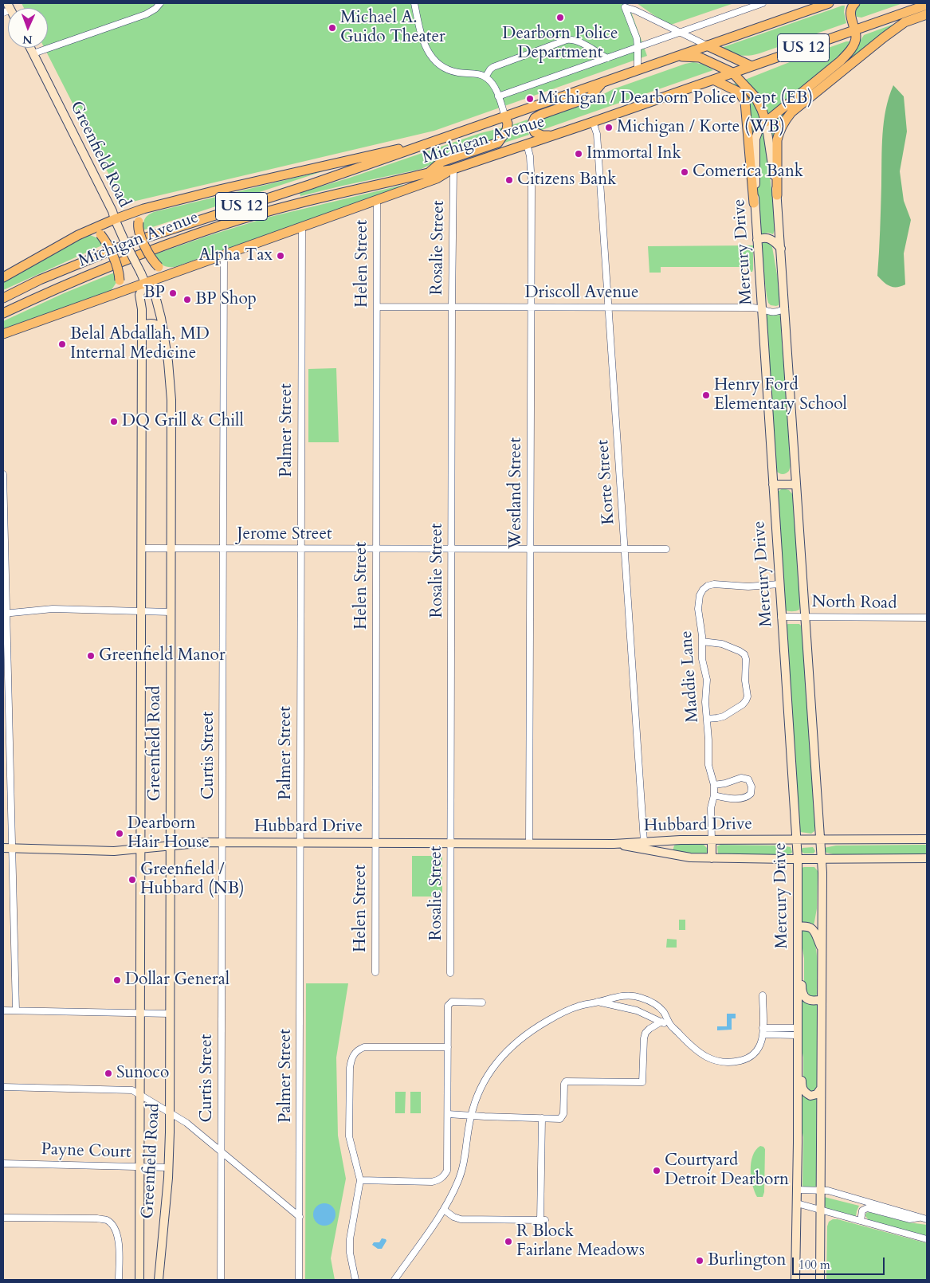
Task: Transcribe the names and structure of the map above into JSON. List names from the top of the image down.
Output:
{
  "streets": {
    "main road": ["US 12", "Michigan Avenue"],
    "street": [
      "Greenfield Road",
      "Rosalie Street",
      "Mercury Drive",
      "Helen Street",
      "Driscoll Avenue",
      "Palmer Street",
      "Korte Street",
      "Westland Street",
      "Jerome Street",
      "North Road",
      "Maddie Lane",
      "Curtis Street",
      "Hubbard Drive",
      "Payne Court"
    ]
  },
  "crossings": [
    ["Michigan Avenue", "Rosalie Street"],
    ["Michigan Avenue", "Korte Street"],
    ["Michigan Avenue", "Westland Street"],
    ["Greenfield Road", "Jerome Street"],
    ["Greenfield Road", "Hubbard Drive"],
    ["Greenfield Road", "Payne Court"],
    ["Rosalie Street", "Driscoll Avenue"],
    ["Rosalie Street", "Jerome Street"],
    ["Rosalie Street", "Hubbard Drive"],
    ["Mercury Drive", "Driscoll Avenue"],
    ["Mercury Drive", "North Road"],
    ["Mercury Drive", "Maddie Lane"],
    ["Mercury Drive", "Hubbard Drive"],
    ["Helen Street", "Driscoll Avenue"],
    ["Helen Street", "Jerome Street"],
    ["Helen Street", "Hubbard Drive"],
    ["Driscoll Avenue", "Korte Street"],
    ["Driscoll Avenue", "Westland Street"],
    ["Palmer Street", "Jerome Street"],
    ["Palmer Street", "Hubbard Drive"],
    ["Korte Street", "Jerome Street"],
    ["Korte Street", "Hubbard Drive"],
    ["Westland Street", "Jerome Street"],
    ["Westland Street", "Hubbard Drive"],
    ["Jerome Street", "Curtis Street"],
    ["Maddie Lane", "Hubbard Drive"],
    ["Curtis Street", "Hubbard Drive"]
  ],
  "places": [
    "Dearborn Police Department",
    "Michael A. Guido Theater",
    "Michigan / Dearborn Police Dept (EB)",
    "Michigan / Korte (WB)",
    "Immortal Ink",
    "Comerica Bank",
    "Citizens Bank",
    "Alpha Tax",
    "BP",
    "BP Shop",
    "Belal Abdallah, MD Internal Medicine",
    "Henry Ford Elementary School",
    "DQ Grill & Chill",
    "Greenfield Manor",
    "Dearborn Hair House",
    "Greenfield / Hubbard (NB)",
    "Dollar General",
    "Sunoco",
    "Courtyard Detroit Dearborn",
    "R Block Fairlane Meadows",
    "Burlington"
  ],
  "scale_bar": "100 m",
  "north": "bottom"
}
